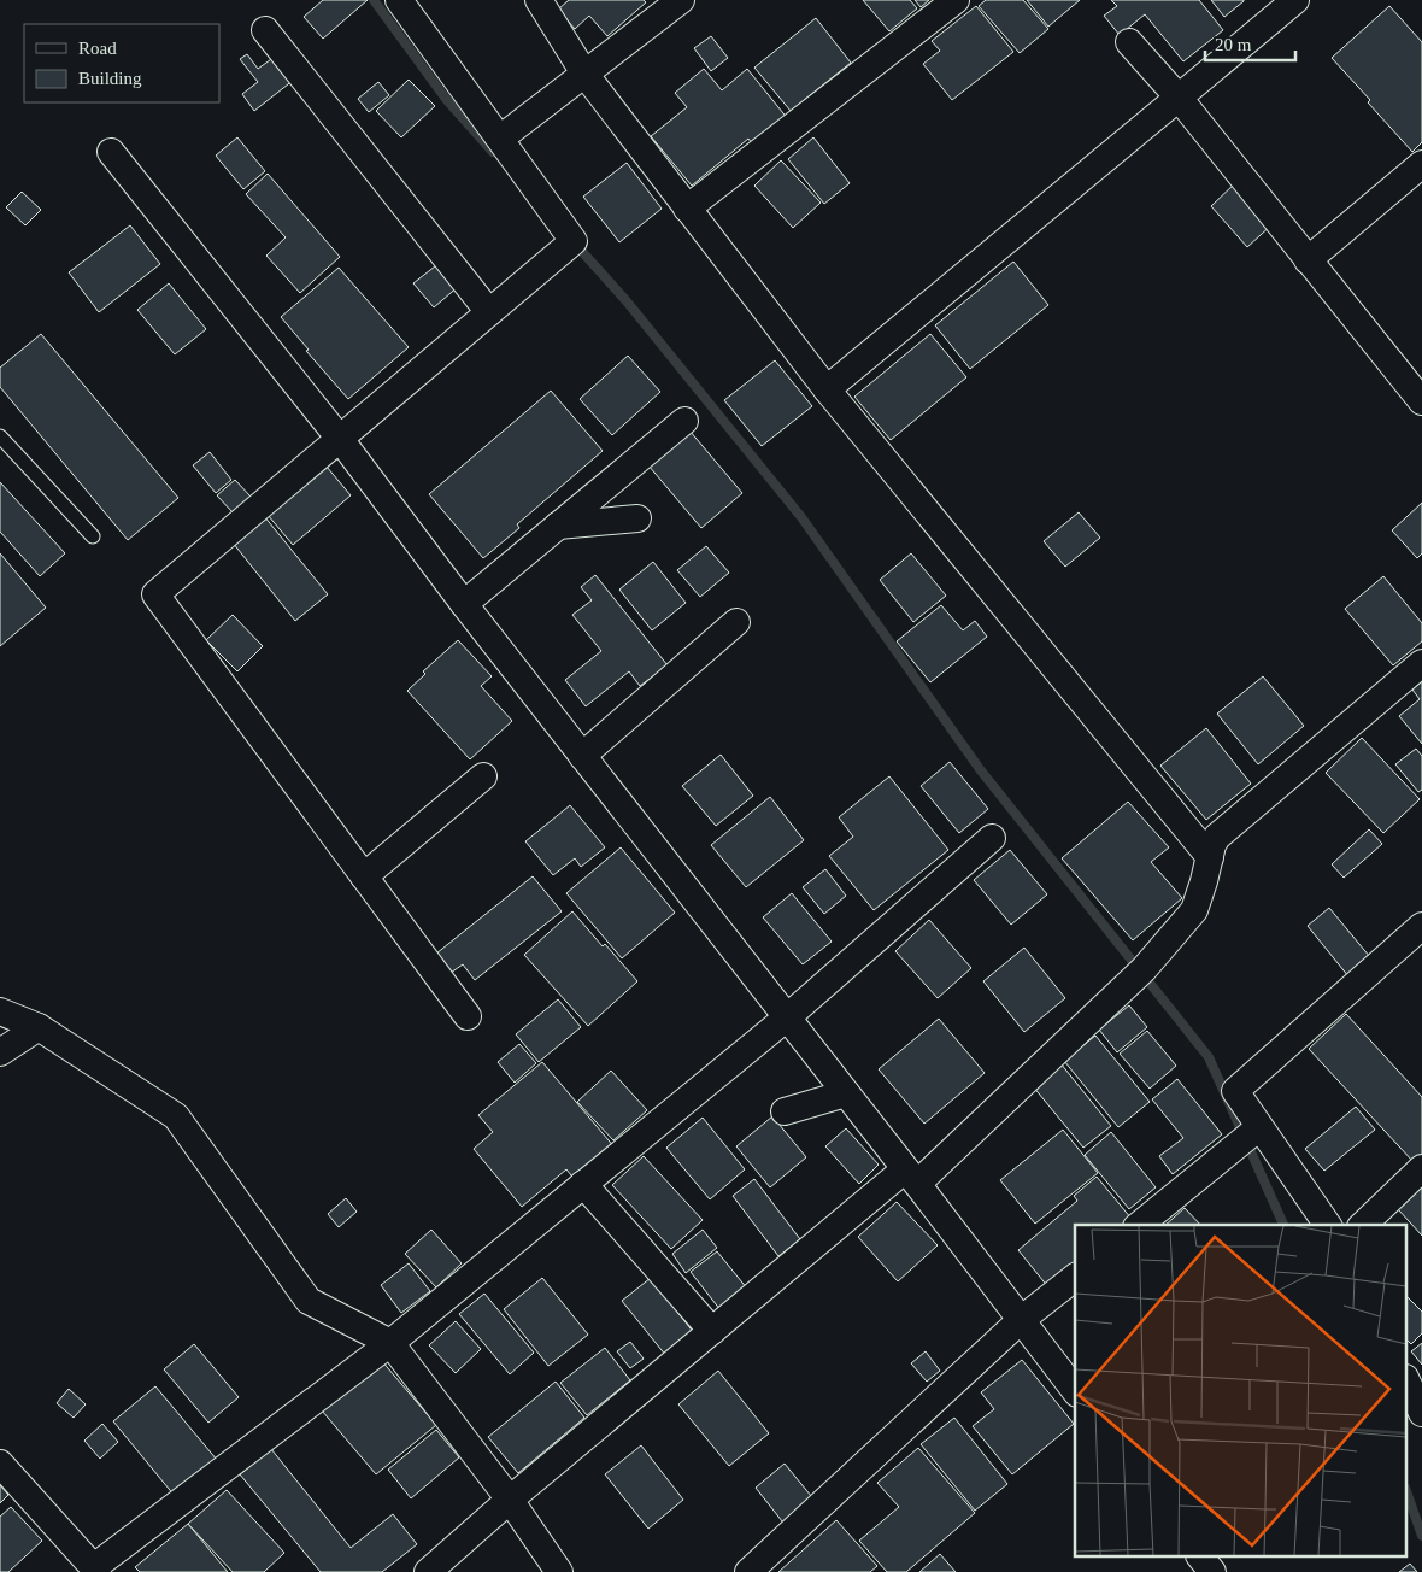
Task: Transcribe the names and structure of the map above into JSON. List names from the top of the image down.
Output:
{
  "legend": ["Road", "Building"],
  "scale_bar": "20 m"
}
